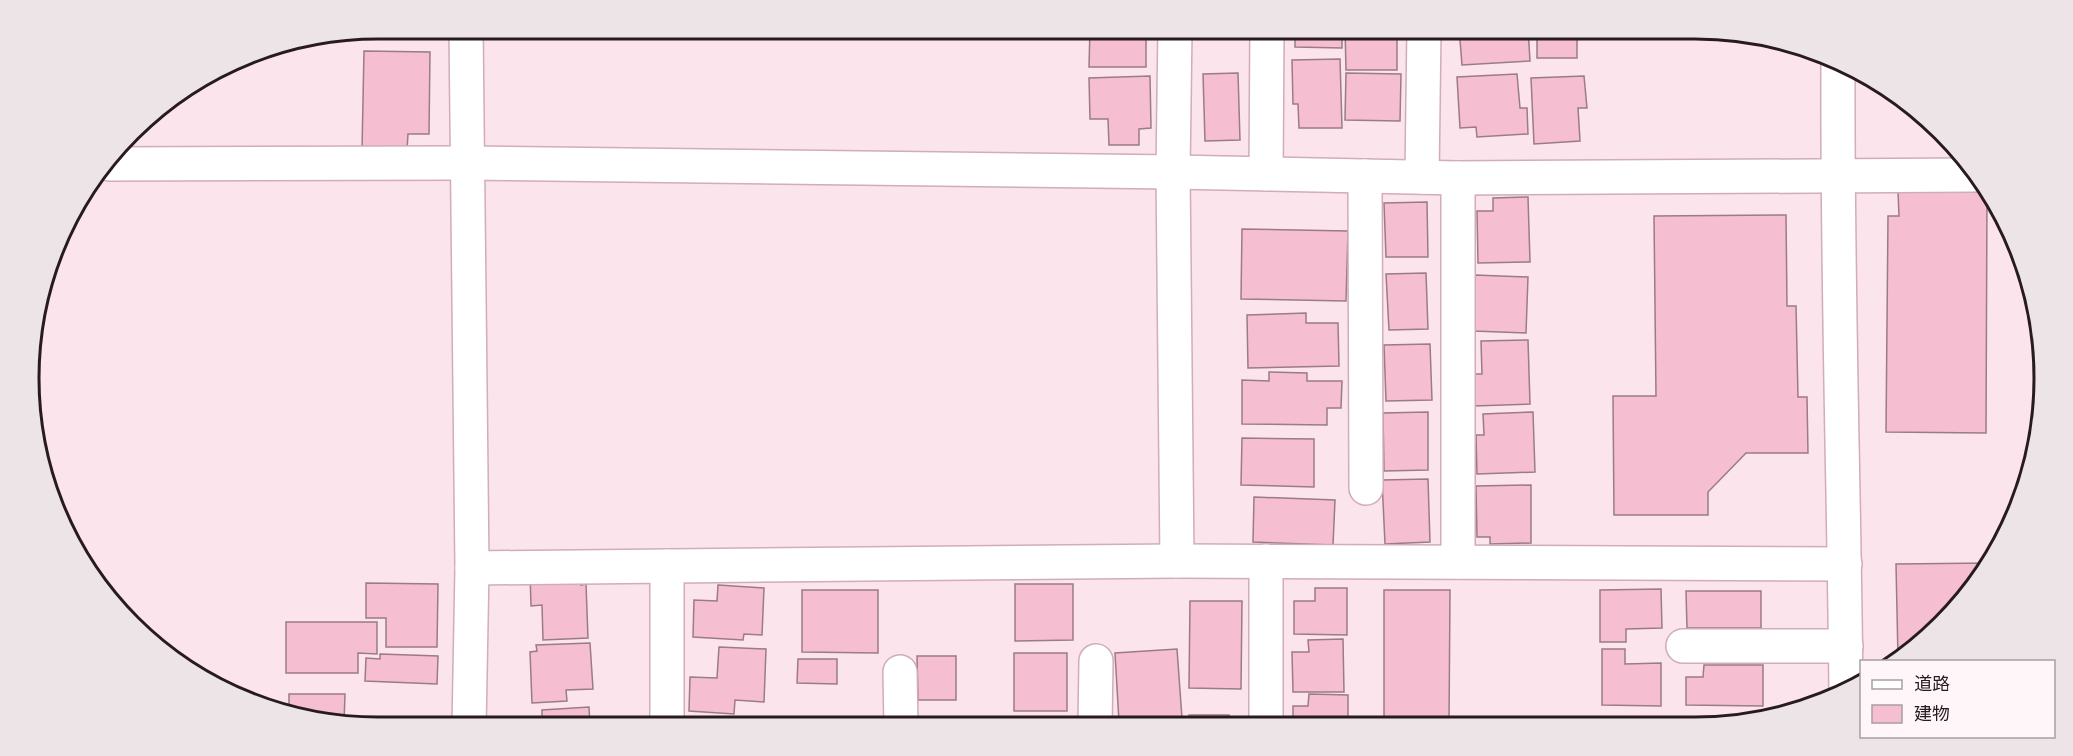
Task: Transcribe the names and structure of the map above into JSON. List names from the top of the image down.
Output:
{
  "legend": ["道路", "建物"]
}
